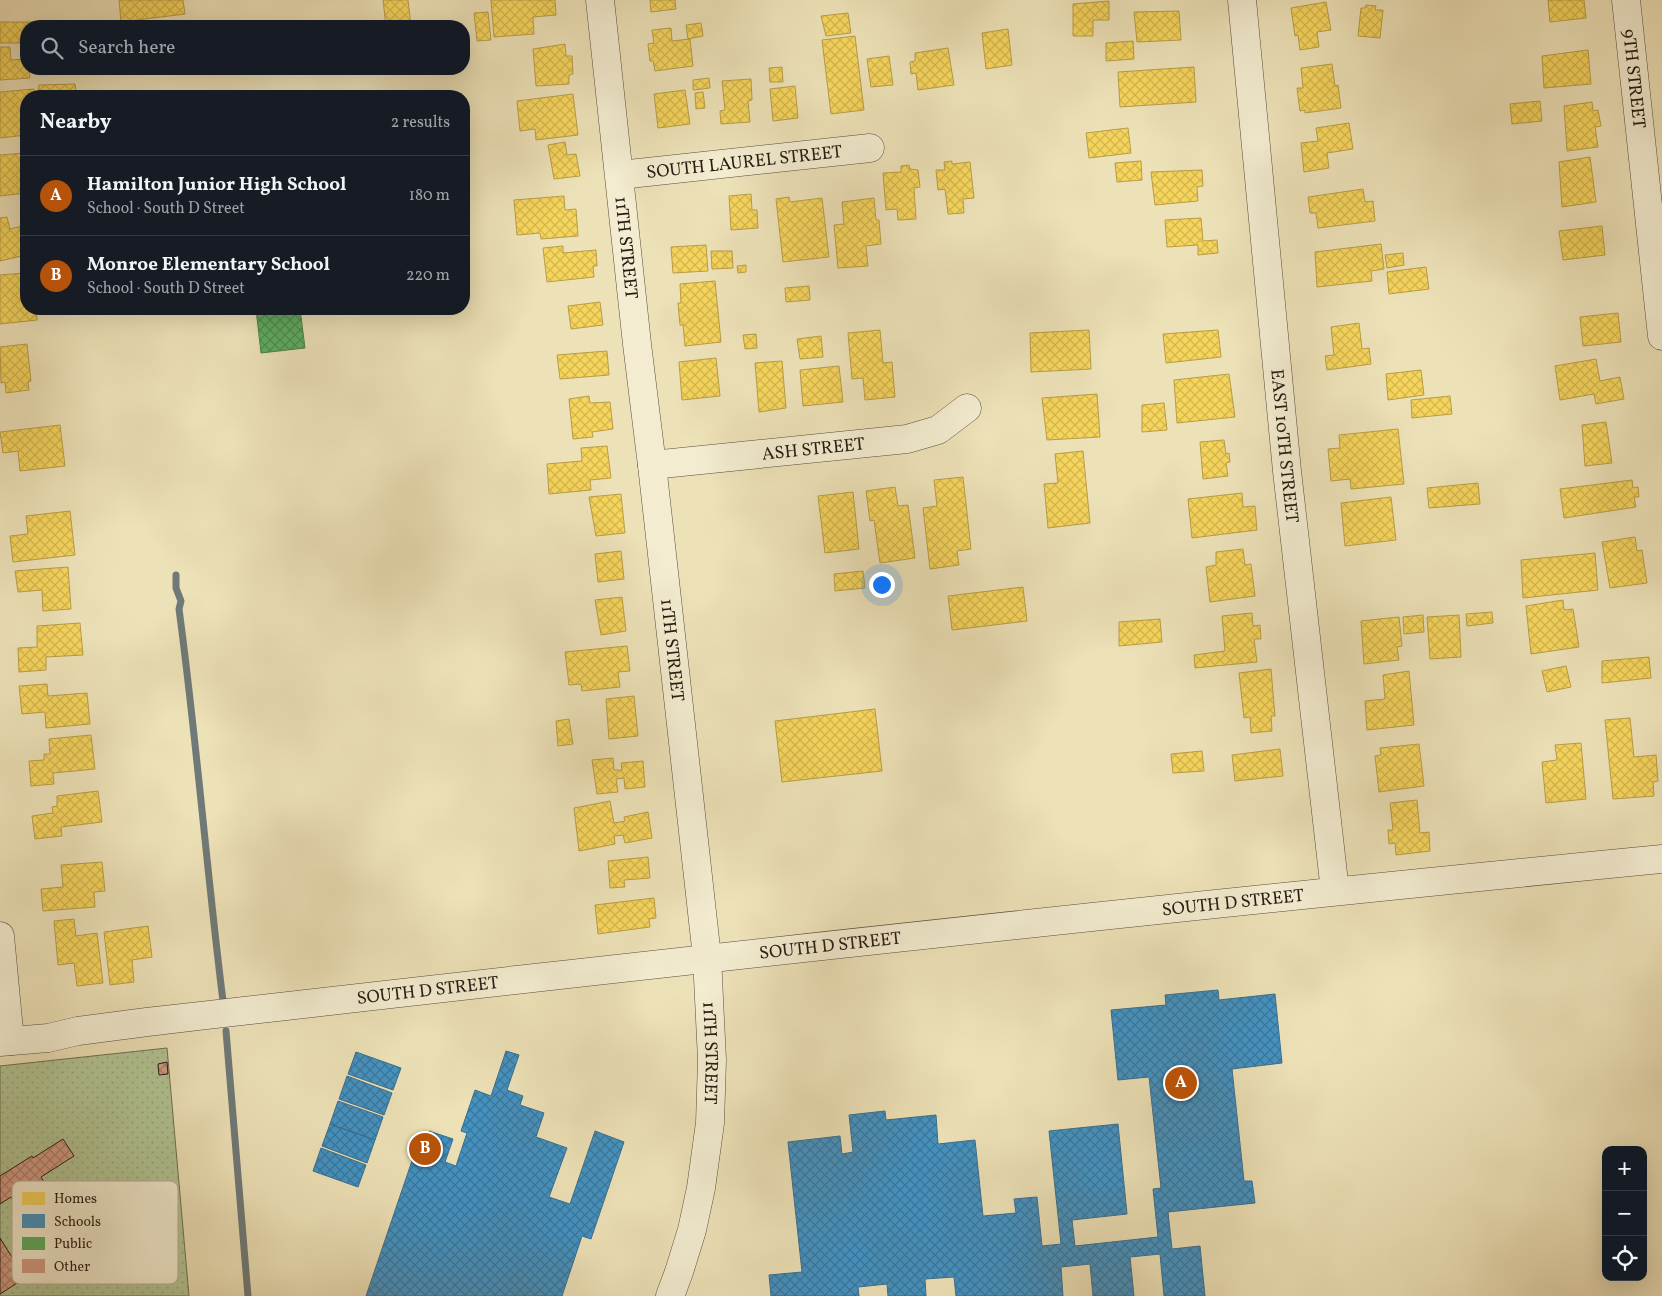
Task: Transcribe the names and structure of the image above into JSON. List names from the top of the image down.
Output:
{
  "streets": {
    "street": [
      "9TH STREET",
      "SOUTH LAUREL STREET",
      "11TH STREET",
      "EAST 10TH STREET",
      "ASH STREET",
      "SOUTH D STREET"
    ]
  },
  "crossings": [
    ["SOUTH LAUREL STREET", "11TH STREET"],
    ["11TH STREET", "ASH STREET"],
    ["11TH STREET", "SOUTH D STREET"],
    ["EAST 10TH STREET", "SOUTH D STREET"]
  ],
  "legend": [
    "Homes",
    "Schools",
    "Public",
    "Other"
  ],
  "page": {
    "search": "Search here",
    "heading": ["Nearby", "2 results"],
    "list": [
      {
        "mark": "A",
        "name": "Hamilton Junior High School",
        "note": "School · South D Street",
        "value": "180 m"
      },
      {
        "mark": "B",
        "name": "Monroe Elementary School",
        "note": "School · South D Street",
        "value": "220 m"
      }
    ],
    "pins": ["A", "B"],
    "map_buttons": ["+", "−"]
  }
}
